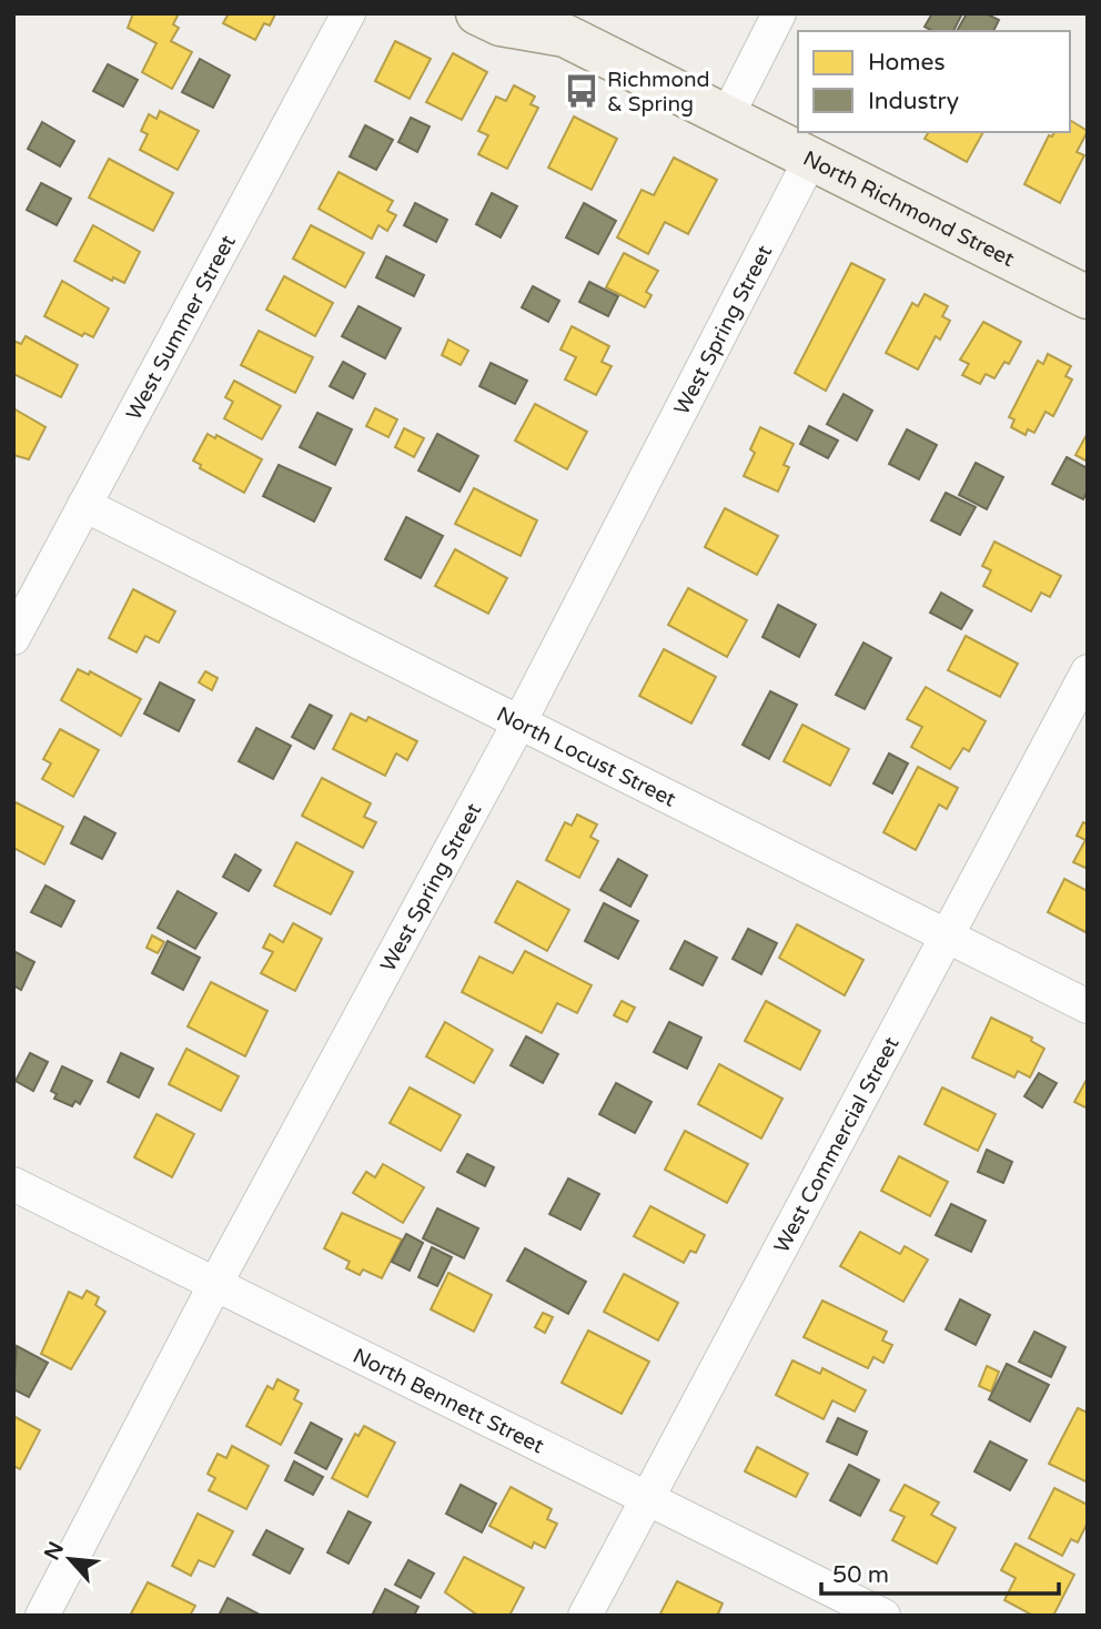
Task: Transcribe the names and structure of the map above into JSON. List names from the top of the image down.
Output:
{
  "streets": {
    "main road": ["North Richmond Street"],
    "street": [
      "West Summer Street",
      "West Spring Street",
      "North Locust Street",
      "West Commercial Street",
      "North Bennett Street"
    ]
  },
  "crossings": [
    ["North Richmond Street", "West Spring Street"],
    ["West Summer Street", "North Locust Street"],
    ["West Spring Street", "North Locust Street"],
    ["West Spring Street", "North Bennett Street"],
    ["North Locust Street", "West Commercial Street"],
    ["West Commercial Street", "North Bennett Street"]
  ],
  "places": {
    "bus stop": ["Richmond & Spring"]
  },
  "legend": ["Homes", "Industry"],
  "scale_bar": "50 m",
  "north": "top left"
}
